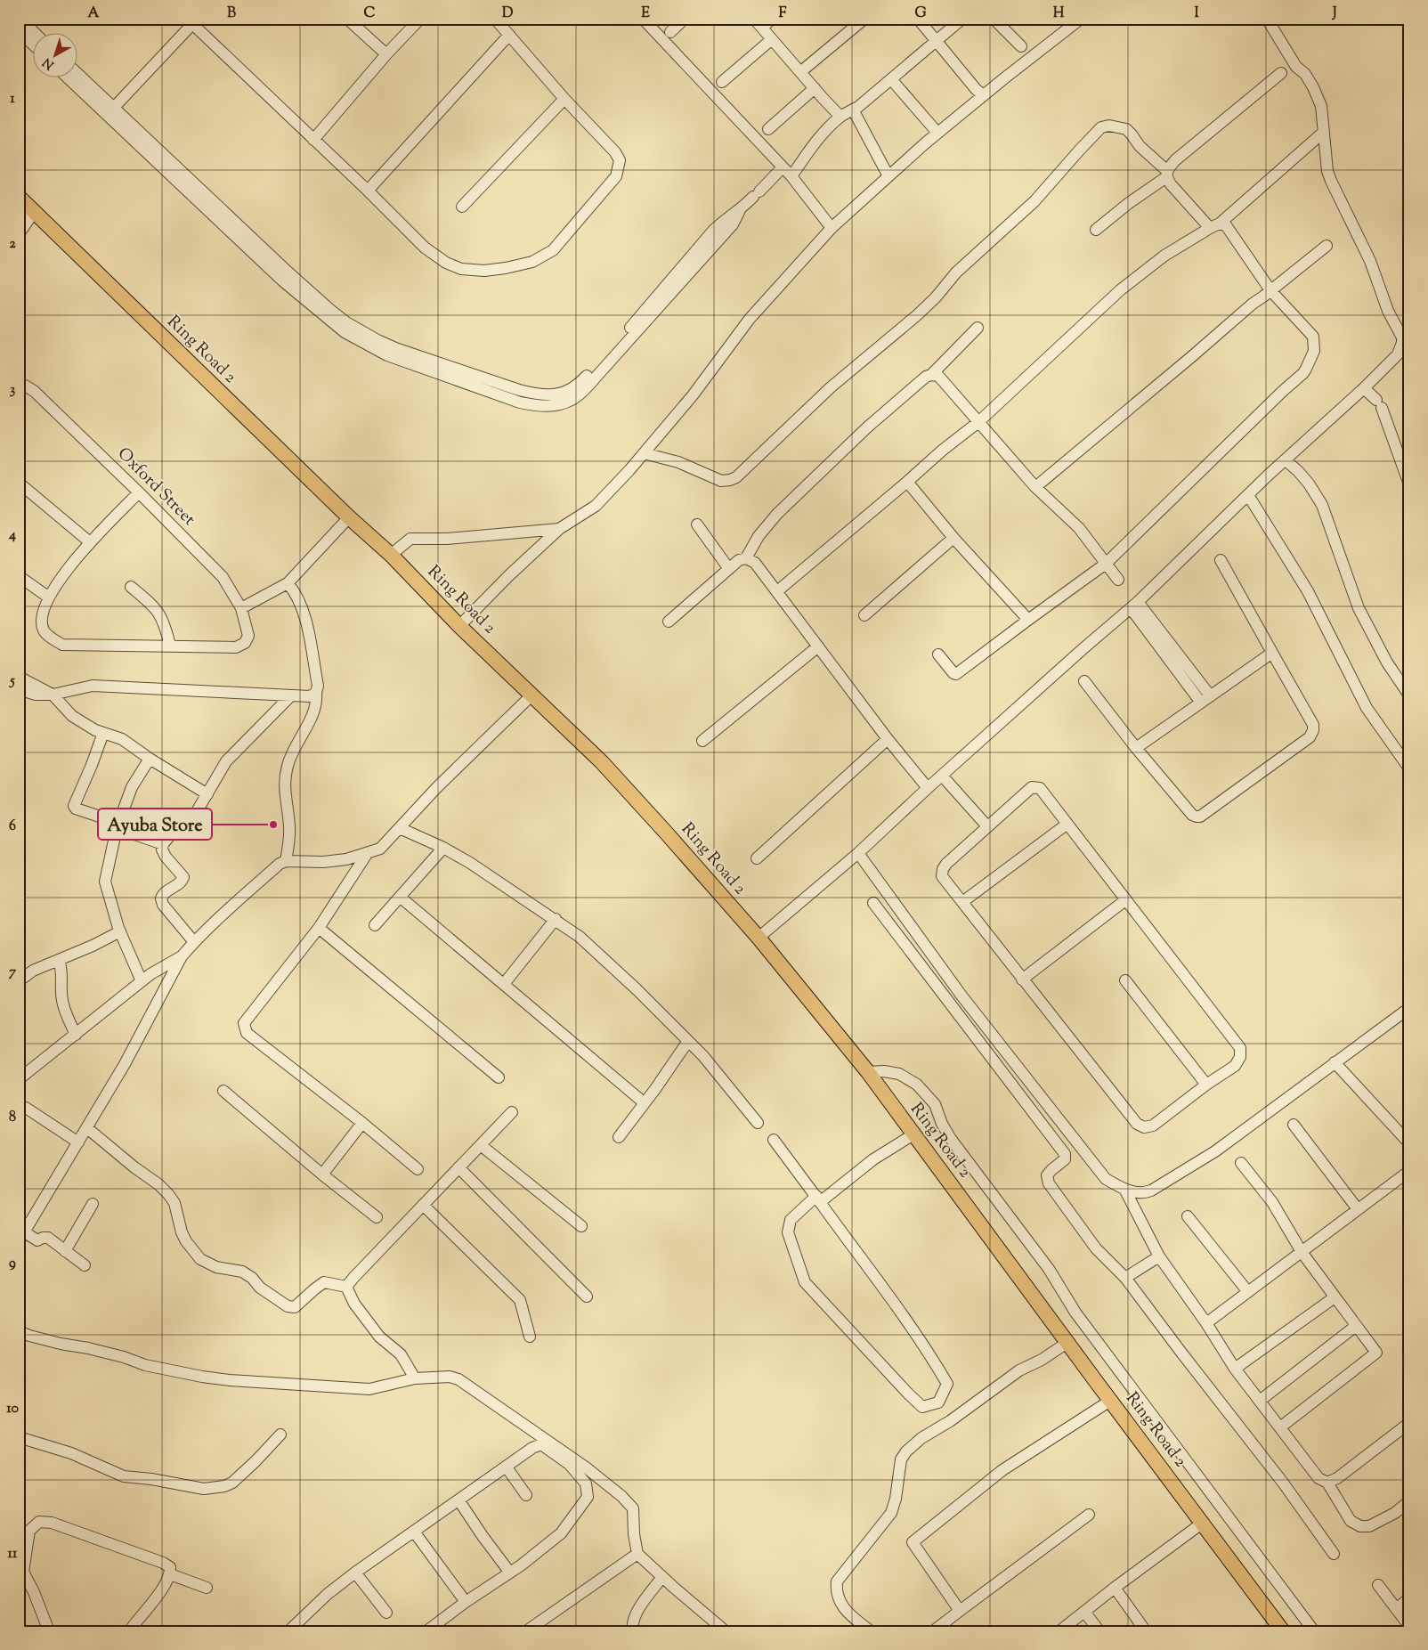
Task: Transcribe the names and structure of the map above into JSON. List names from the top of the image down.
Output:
{
  "streets": {
    "main road": ["Ring Road 2"],
    "street": ["Oxford Street"]
  },
  "places": ["Ayuba Store"],
  "north": "bottom left",
  "grid": {
    "columns": [
      "A",
      "B",
      "C",
      "D",
      "E",
      "F",
      "G",
      "H",
      "I",
      "J"
    ],
    "rows": [
      "1",
      "2",
      "3",
      "4",
      "5",
      "6",
      "7",
      "8",
      "9",
      "10",
      "11"
    ]
  }
}
